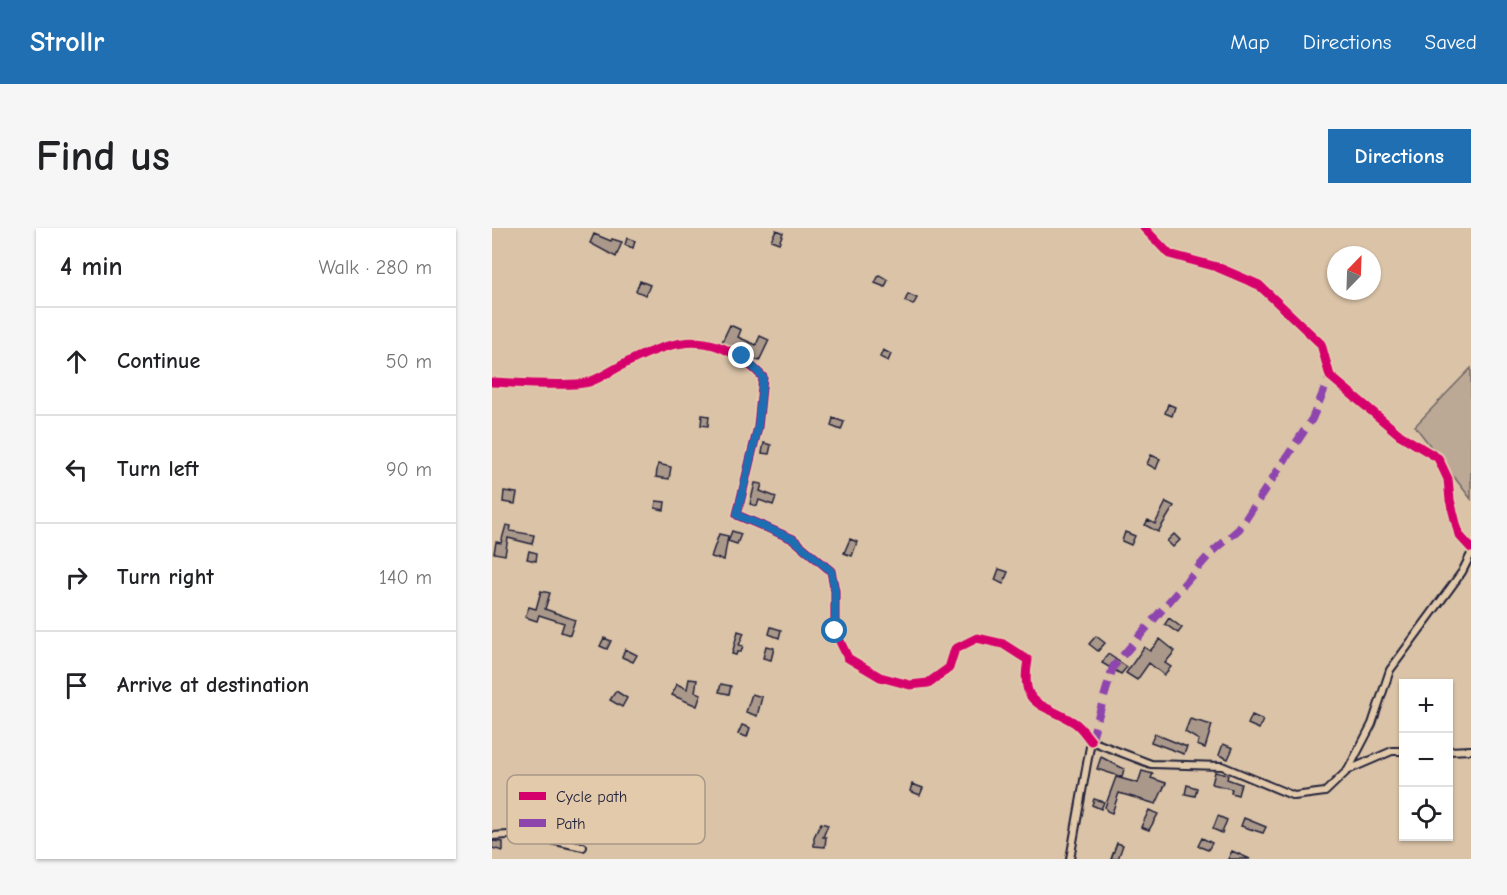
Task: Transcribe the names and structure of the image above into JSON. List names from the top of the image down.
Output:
{
  "legend": ["Cycle path", "Path"],
  "north": "top right",
  "page": {
    "header": "Strollr",
    "nav": ["Map", "Directions", "Saved"],
    "buttons": "Directions",
    "title": "Find us",
    "heading": ["4 min", "Walk · 280 m"],
    "list": [
      ["Continue", "50 m"],
      ["Turn left", "90 m"],
      ["Turn right", "140 m"],
      "Arrive at destination"
    ],
    "map_buttons": ["+", "−"]
  }
}
